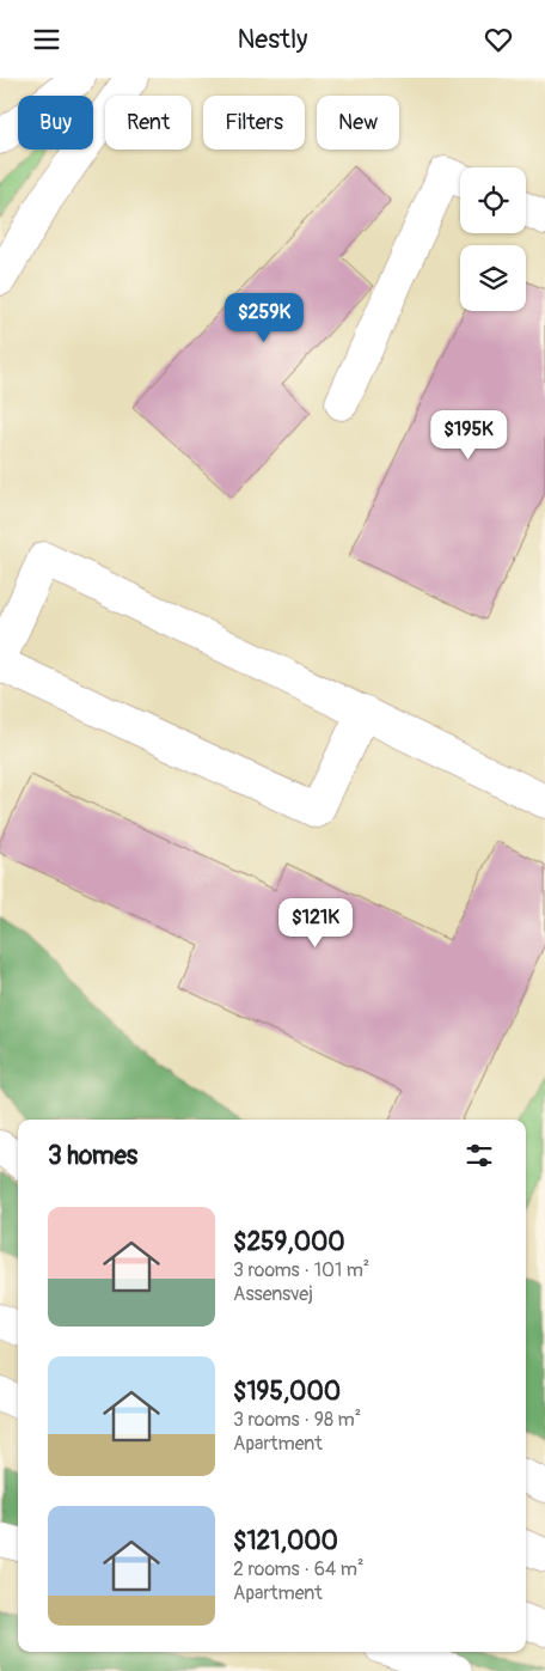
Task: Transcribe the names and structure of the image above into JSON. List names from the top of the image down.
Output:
{
  "page": {
    "header": "Nestly",
    "chip": [
      "Buy",
      "Rent",
      "Filters",
      "New"
    ],
    "price": ["$259K", "$195K", "$121K"],
    "heading": "3 homes",
    "list": [
      {
        "name": "$259,000",
        "note": "3 rooms · 101 m² · Assensvej"
      },
      {
        "name": "$195,000",
        "note": "3 rooms · 98 m² · Apartment"
      },
      {
        "name": "$121,000",
        "note": "2 rooms · 64 m² · Apartment"
      }
    ]
  }
}
